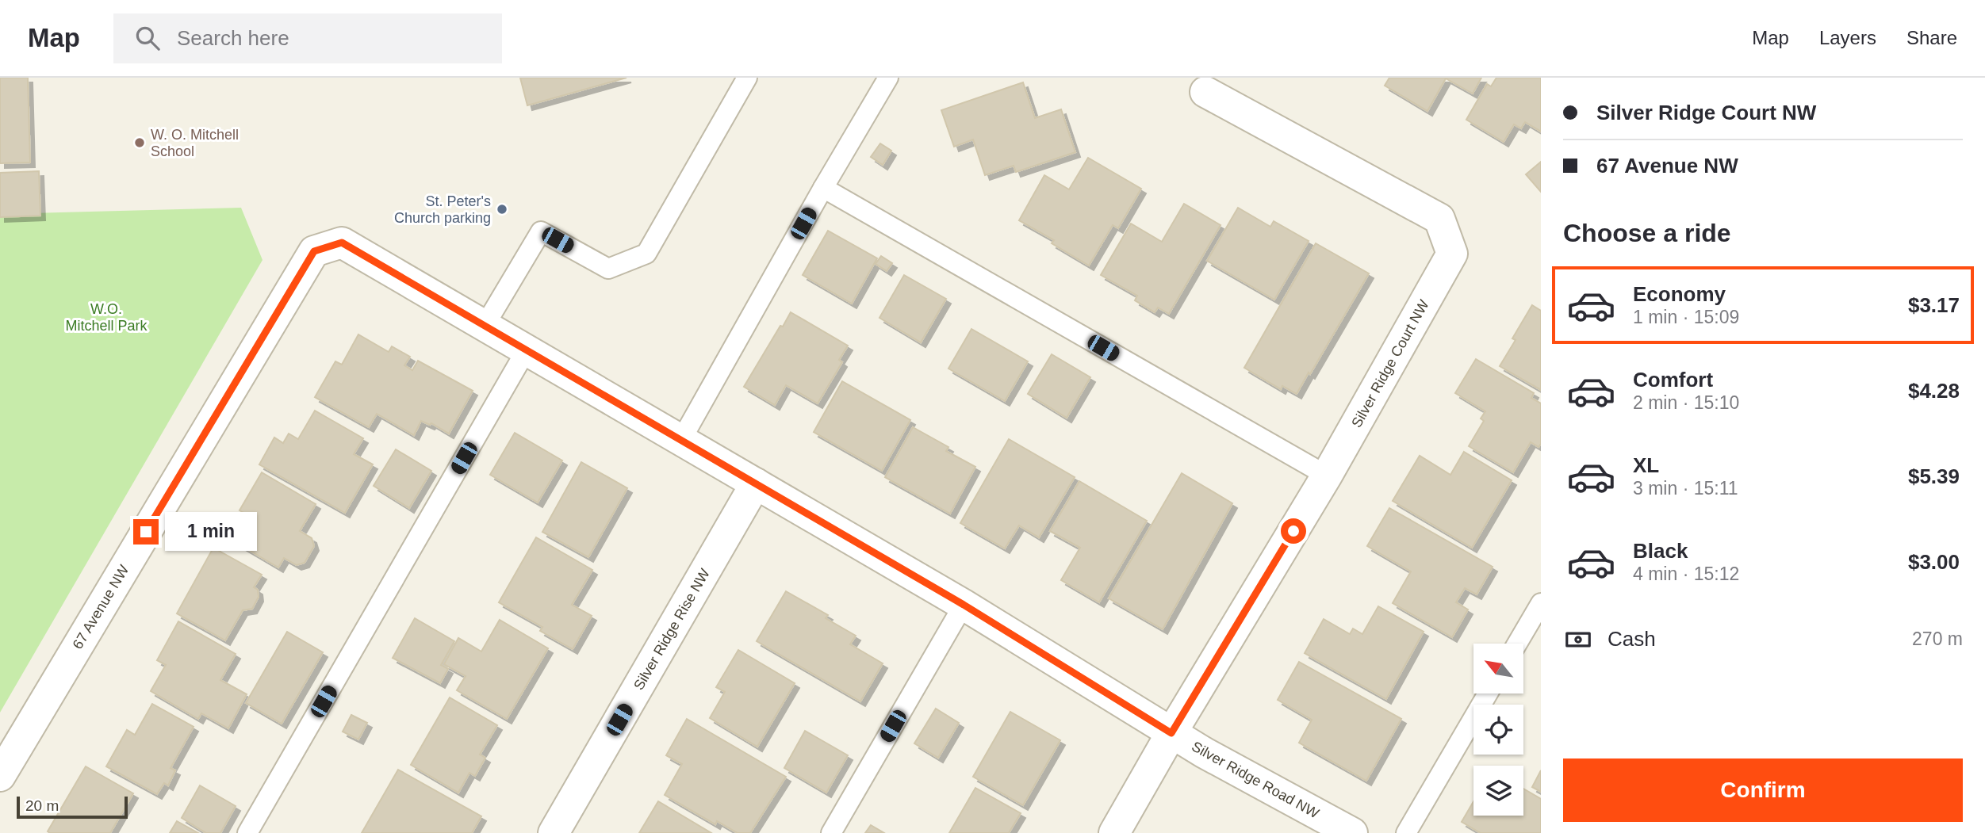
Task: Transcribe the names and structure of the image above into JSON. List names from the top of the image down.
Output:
{
  "streets": {
    "street": [
      "Silver Ridge Court NW",
      "67 Avenue NW",
      "Silver Ridge Rise NW",
      "Silver Ridge Road NW"
    ]
  },
  "crossings": [
    ["Silver Ridge Court NW", "Silver Ridge Road NW"],
    ["67 Avenue NW", "Silver Ridge Road NW"],
    ["Silver Ridge Rise NW", "Silver Ridge Road NW"]
  ],
  "parks": ["W.O. Mitchell Park"],
  "places": ["W. O. Mitchell School", "St. Peter's Church parking"],
  "scale_bar": "20 m",
  "north": "top left",
  "page": {
    "header": "Map",
    "search": "Search here",
    "nav": ["Map", "Layers", "Share"],
    "banner": ["Silver Ridge Court NW", "67 Avenue NW"],
    "heading": "Choose a ride",
    "list": [
      {
        "name": "Economy",
        "note": "1 min · 15:09",
        "value": "$3.17"
      },
      {
        "name": "Comfort",
        "note": "2 min · 15:10",
        "value": "$4.28"
      },
      {
        "name": "XL",
        "note": "3 min · 15:11",
        "value": "$5.39"
      },
      {
        "name": "Black",
        "note": "4 min · 15:12",
        "value": "$3.00"
      }
    ],
    "bubble": "1 min",
    "pay": ["Cash", "270 m"],
    "buttons": "Confirm",
    "scale": "20 m"
  }
}
